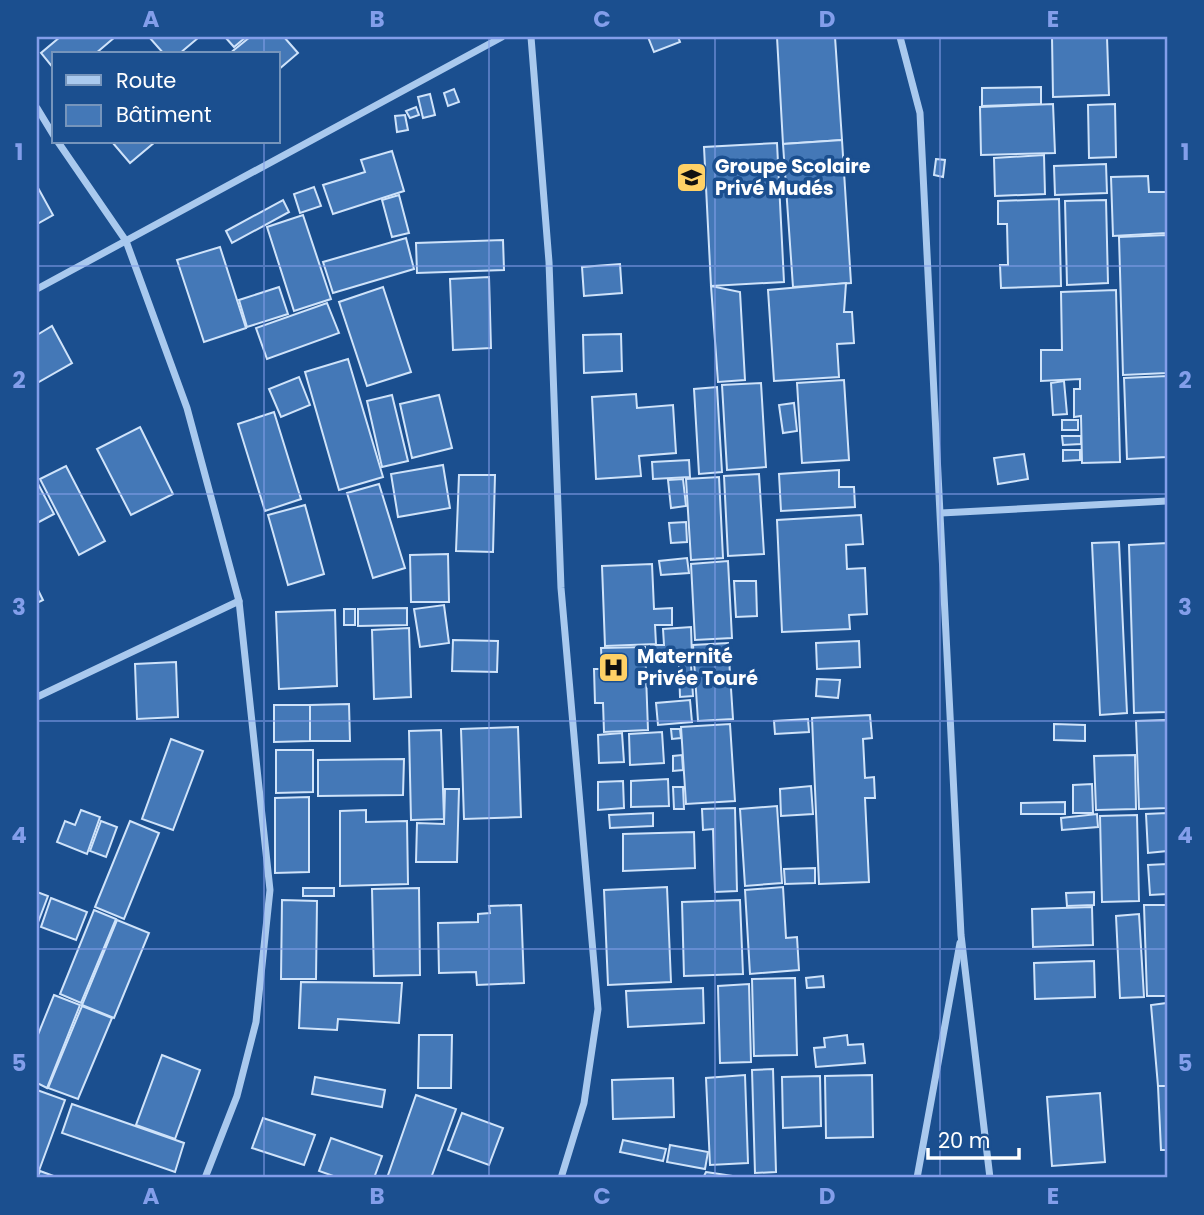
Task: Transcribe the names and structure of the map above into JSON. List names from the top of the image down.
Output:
{
  "places": {
    "school or university": ["Groupe Scolaire Privé Mudés"],
    "hospital": ["Maternité Privée Touré"]
  },
  "legend": ["Route", "Bâtiment"],
  "scale_bar": "20 m",
  "grid": {
    "columns": [
      "A",
      "B",
      "C",
      "D",
      "E"
    ],
    "rows": [
      "1",
      "2",
      "3",
      "4",
      "5"
    ]
  }
}
